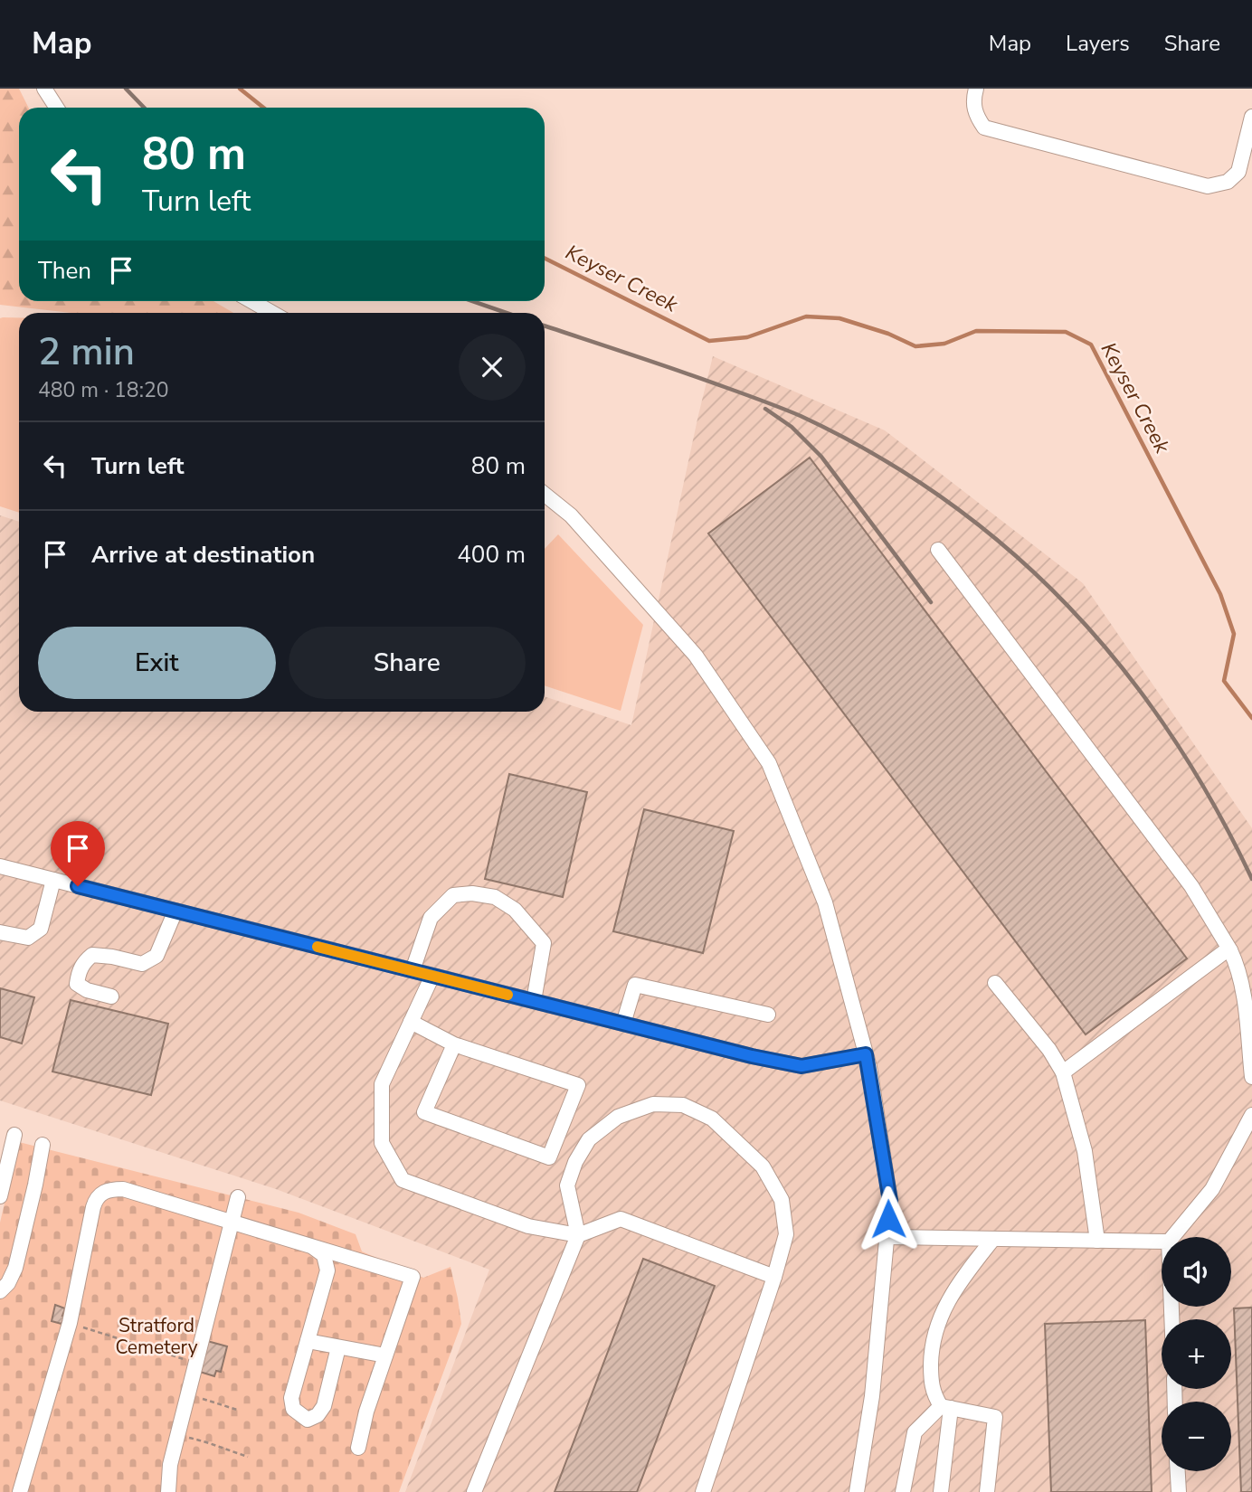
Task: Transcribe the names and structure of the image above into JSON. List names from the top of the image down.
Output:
{
  "water": ["Keyser Creek"],
  "parks": ["Stratford Cemetery"],
  "page": {
    "header": "Map",
    "nav": ["Map", "Layers", "Share"],
    "turn": ["80 m", "Turn left"],
    "then": "Then",
    "heading": ["2 min", "480 m · 18:20"],
    "list": [
      {
        "name": "Turn left",
        "value": "80 m"
      },
      {
        "name": "Arrive at destination",
        "value": "400 m"
      }
    ],
    "buttons": ["Exit", "Share"],
    "map_buttons": ["+", "−"]
  }
}
